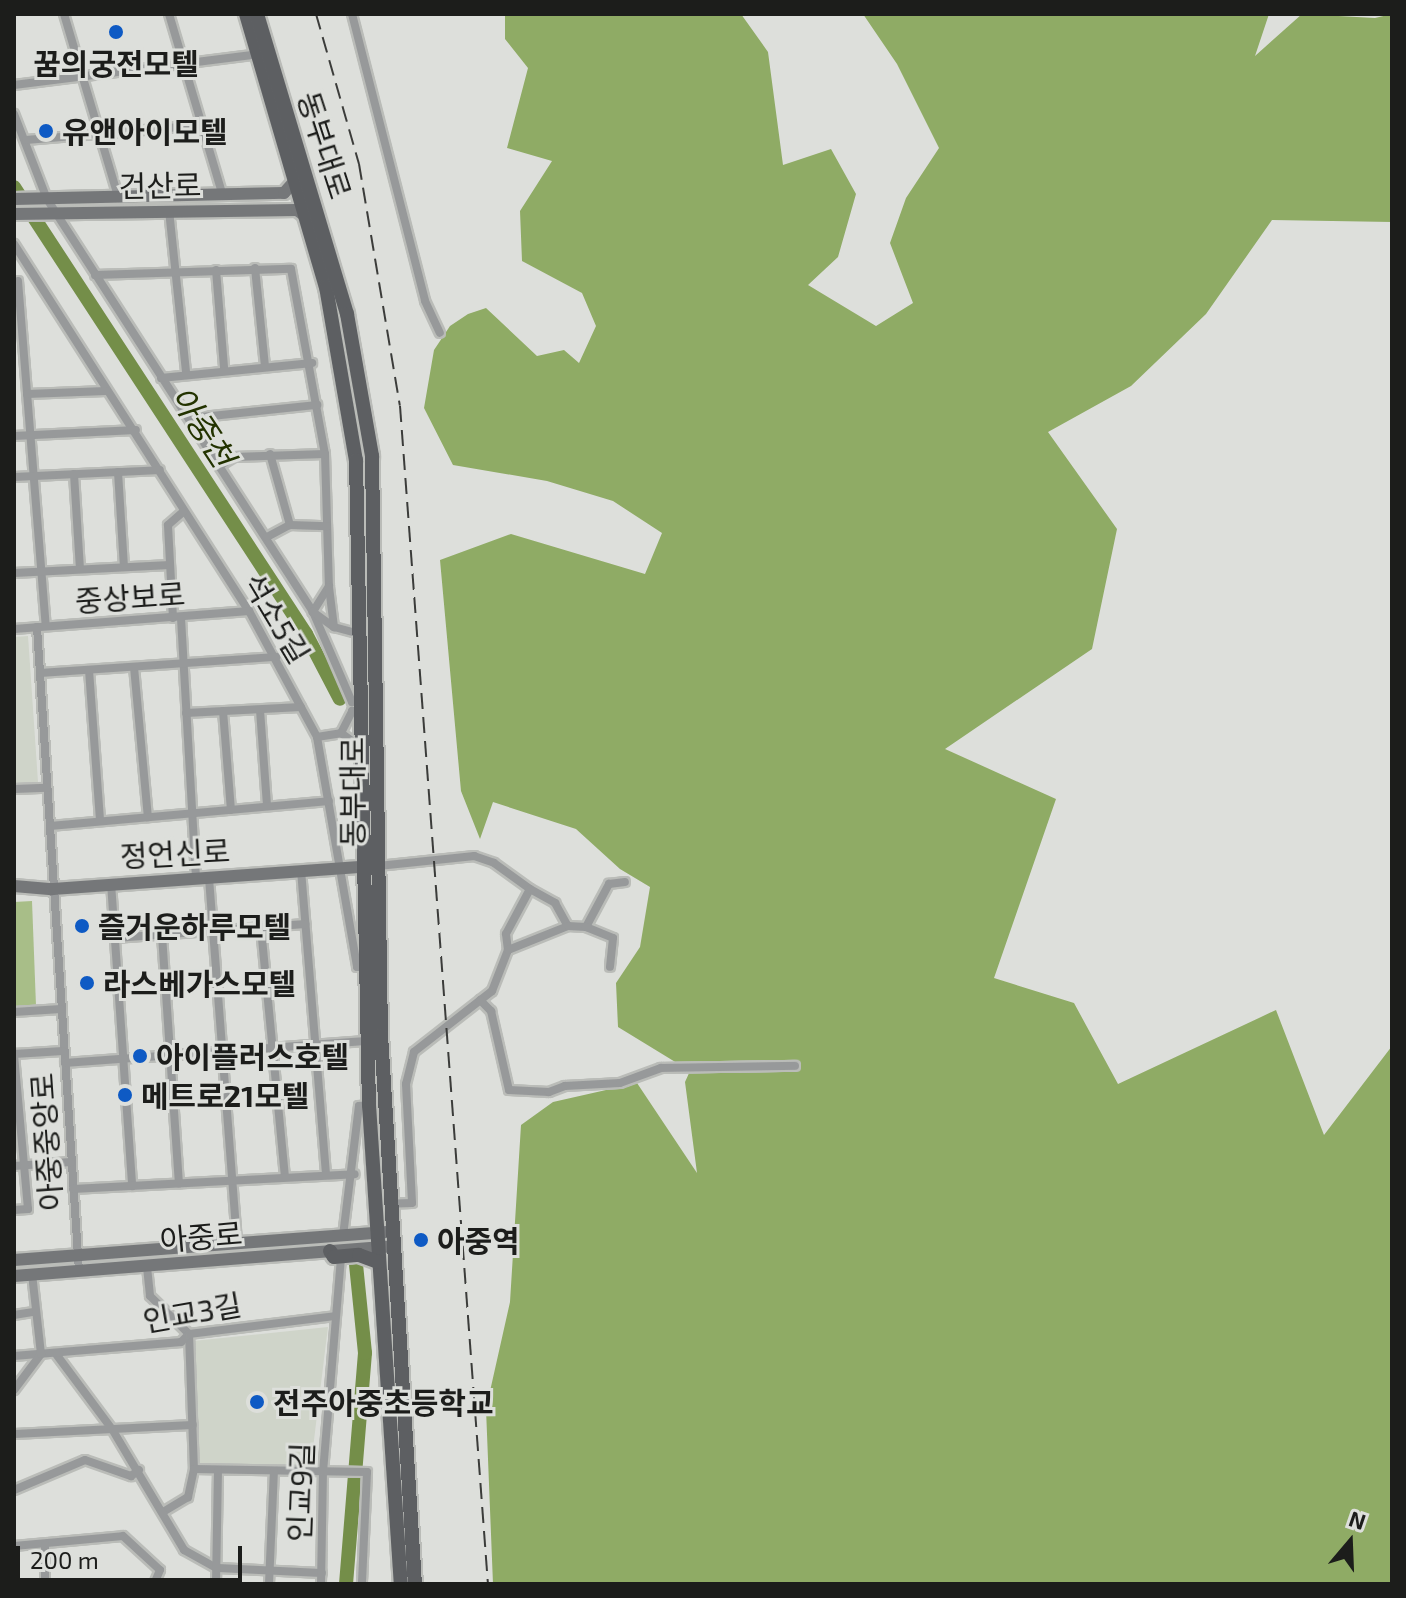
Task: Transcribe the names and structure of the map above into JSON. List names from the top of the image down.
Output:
{
  "streets": {
    "main road": ["동부대로"],
    "street": [
      "건산로",
      "중상보로",
      "석소5길",
      "정언신로",
      "아중중앙로",
      "아중로",
      "인교3길",
      "인교9길"
    ]
  },
  "crossings": [
    ["동부대로", "건산로"],
    ["동부대로", "석소5길"],
    ["동부대로", "정언신로"],
    ["동부대로", "아중로"],
    ["중상보로", "석소5길"],
    ["중상보로", "아중중앙로"],
    ["중상보로", "아중로"],
    ["석소5길", "정언신로"],
    ["석소5길", "아중로"],
    ["정언신로", "아중중앙로"],
    ["정언신로", "아중로"],
    ["아중중앙로", "아중로"],
    ["아중로", "인교9길"],
    ["인교3길", "인교9길"]
  ],
  "water": ["아중천"],
  "places": [
    "꿈의궁전모텔",
    "유앤아이모텔",
    "즐거운하루모텔",
    "라스베가스모텔",
    "아이플러스호텔",
    "메트로21모텔",
    "아중역",
    "전주아중초등학교"
  ],
  "scale_bar": "200 m",
  "north": "top"
}
